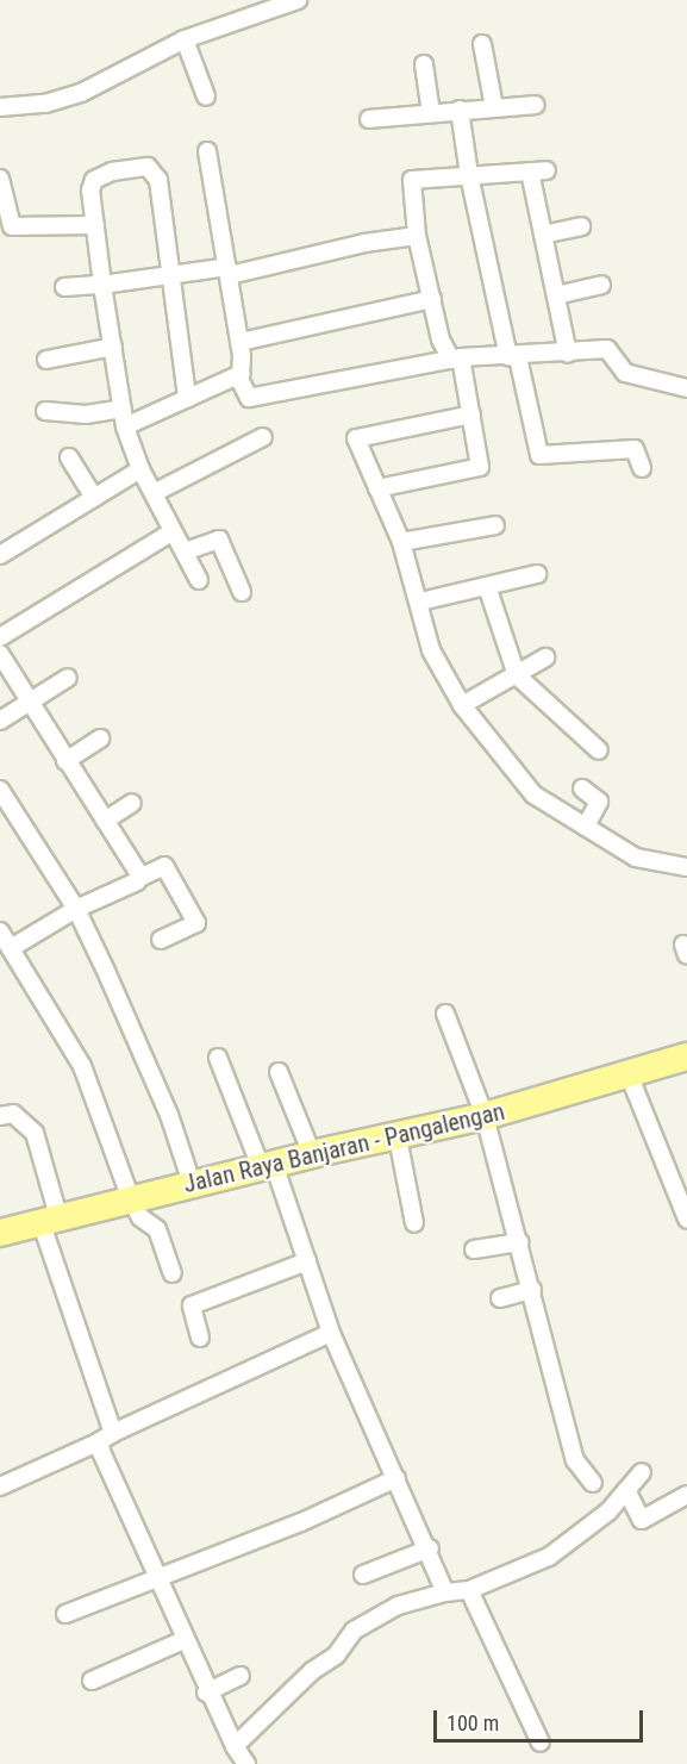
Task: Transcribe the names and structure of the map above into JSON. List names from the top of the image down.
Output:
{
  "streets": {
    "main road": ["Jalan Raya Banjaran - Pangalengan"]
  },
  "scale_bar": "100 m"
}
